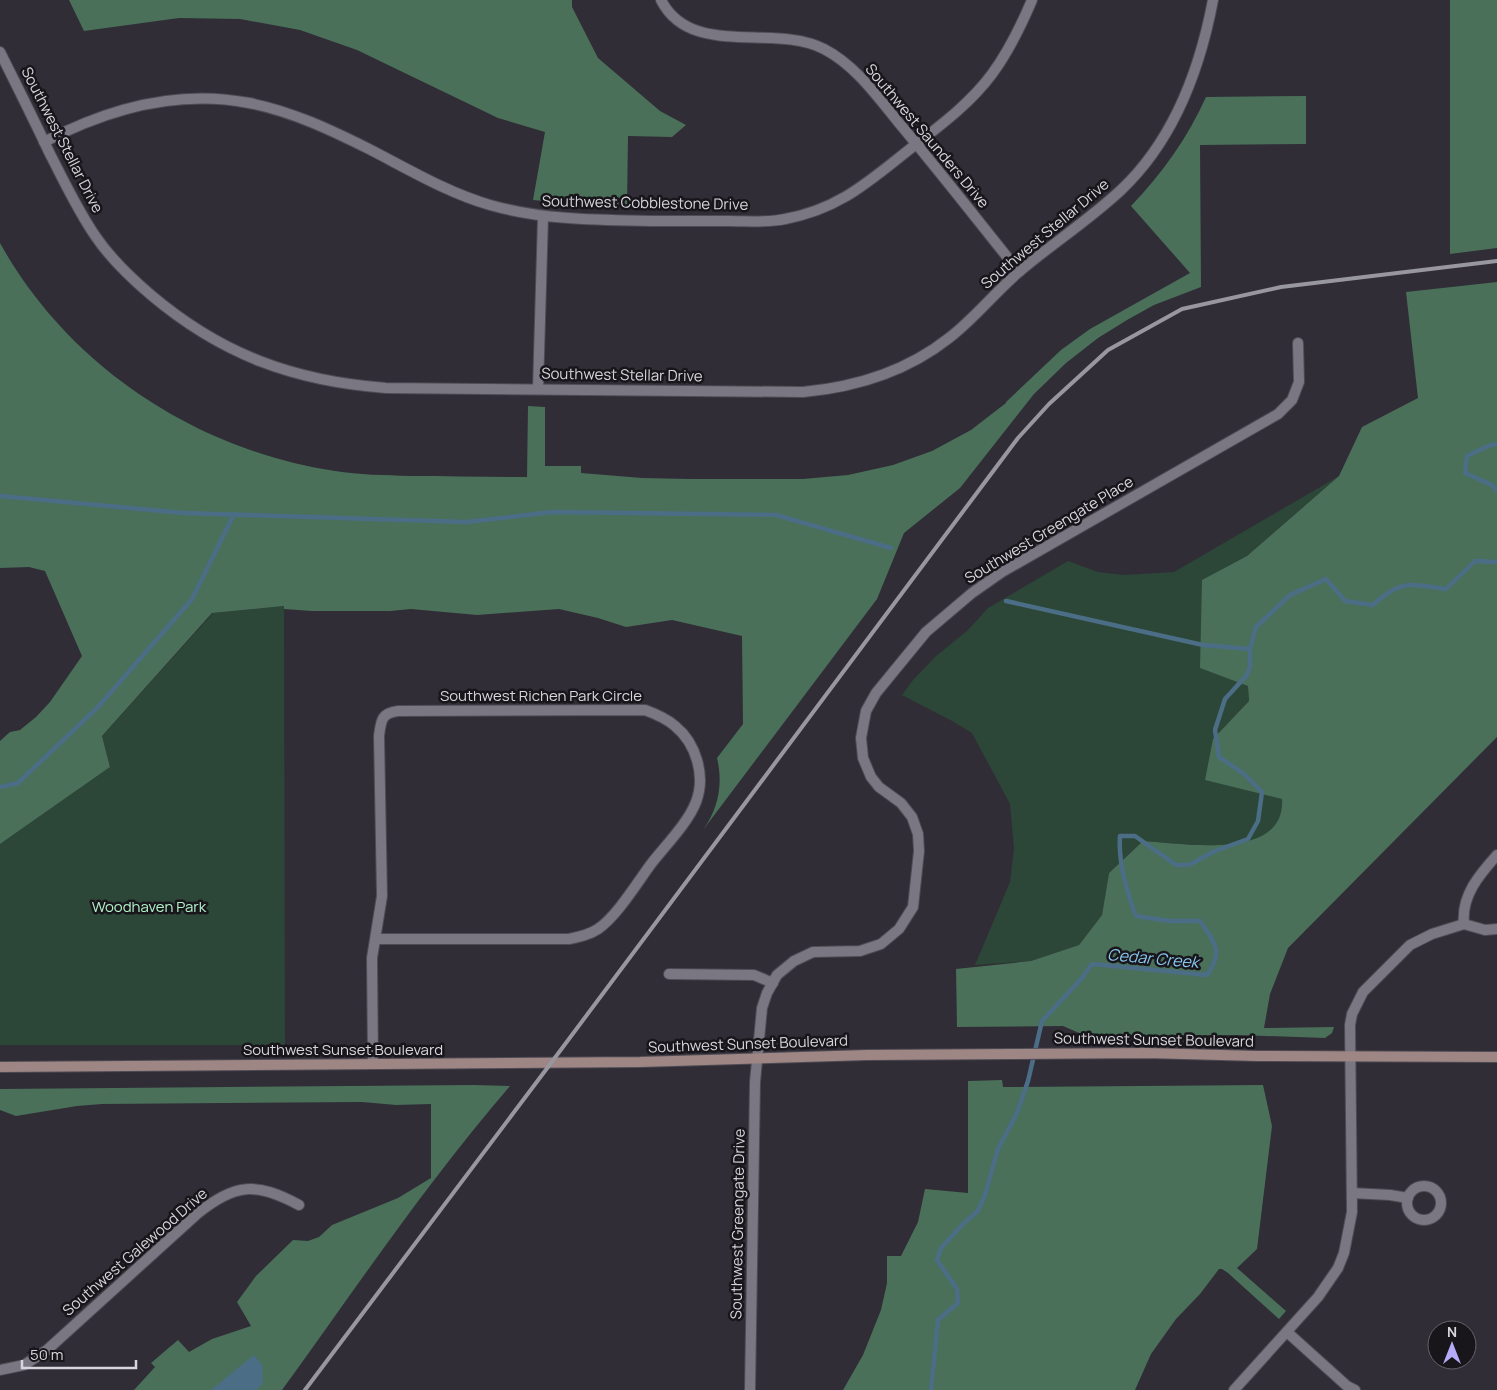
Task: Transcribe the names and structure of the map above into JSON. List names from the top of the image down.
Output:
{
  "streets": {
    "main road": ["Southwest Sunset Boulevard"],
    "street": [
      "Southwest Saunders Drive",
      "Southwest Stellar Drive",
      "Southwest Cobblestone Drive",
      "Southwest Greengate Place",
      "Southwest Richen Park Circle",
      "Southwest Greengate Drive",
      "Southwest Galewood Drive"
    ]
  },
  "crossings": [
    ["Southwest Saunders Drive", "Southwest Stellar Drive"],
    ["Southwest Saunders Drive", "Southwest Cobblestone Drive"],
    ["Southwest Stellar Drive", "Southwest Cobblestone Drive"],
    ["Southwest Greengate Place", "Southwest Sunset Boulevard"],
    ["Southwest Greengate Place", "Southwest Greengate Drive"],
    ["Southwest Sunset Boulevard", "Southwest Greengate Drive"]
  ],
  "water": ["Cedar Creek"],
  "parks": ["Woodhaven Park"],
  "scale_bar": "50 m",
  "north": "top"
}
